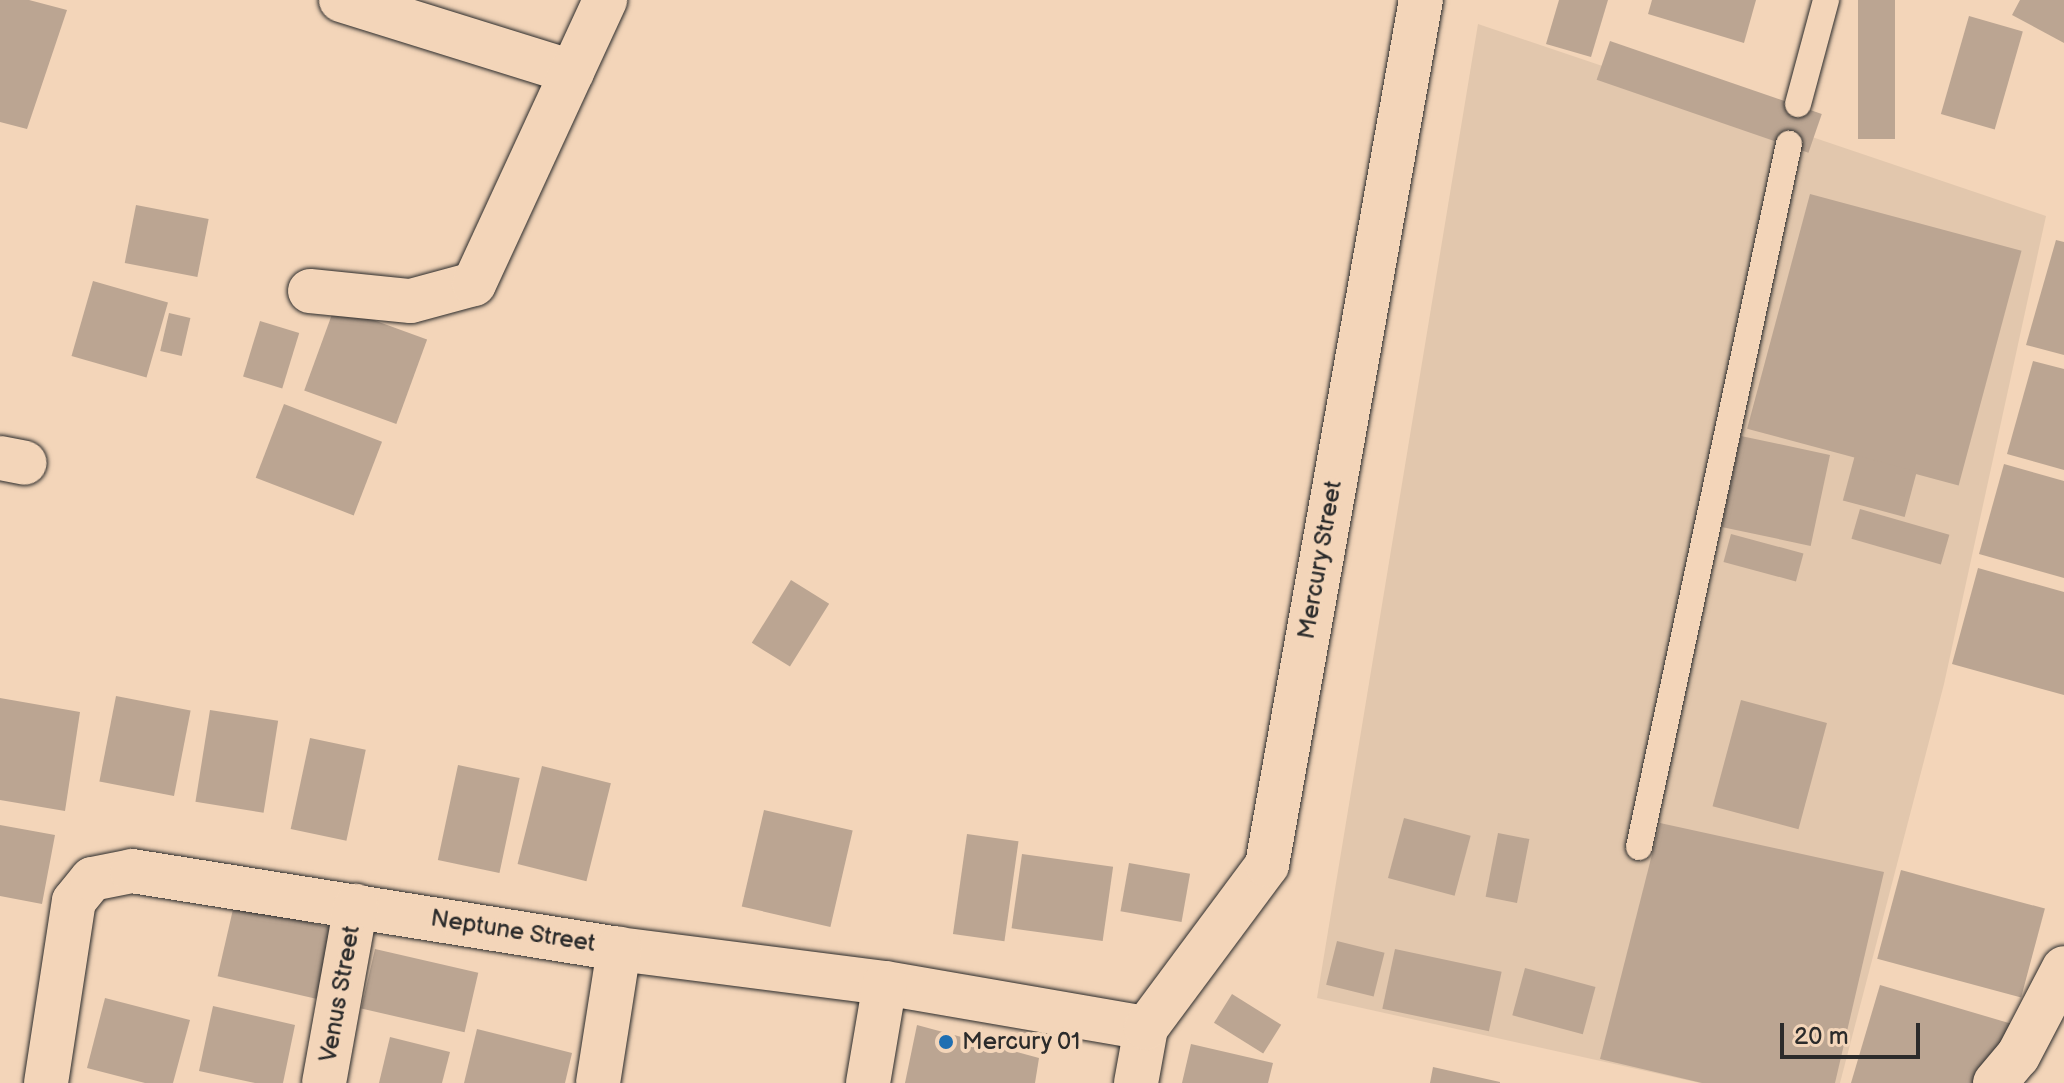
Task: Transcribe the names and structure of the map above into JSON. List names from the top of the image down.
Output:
{
  "streets": {
    "street": ["Mercury Street", "Neptune Street", "Venus Street"]
  },
  "crossings": [
    ["Mercury Street", "Neptune Street"],
    ["Neptune Street", "Venus Street"]
  ],
  "places": ["Mercury 01"],
  "scale_bar": "20 m"
}
